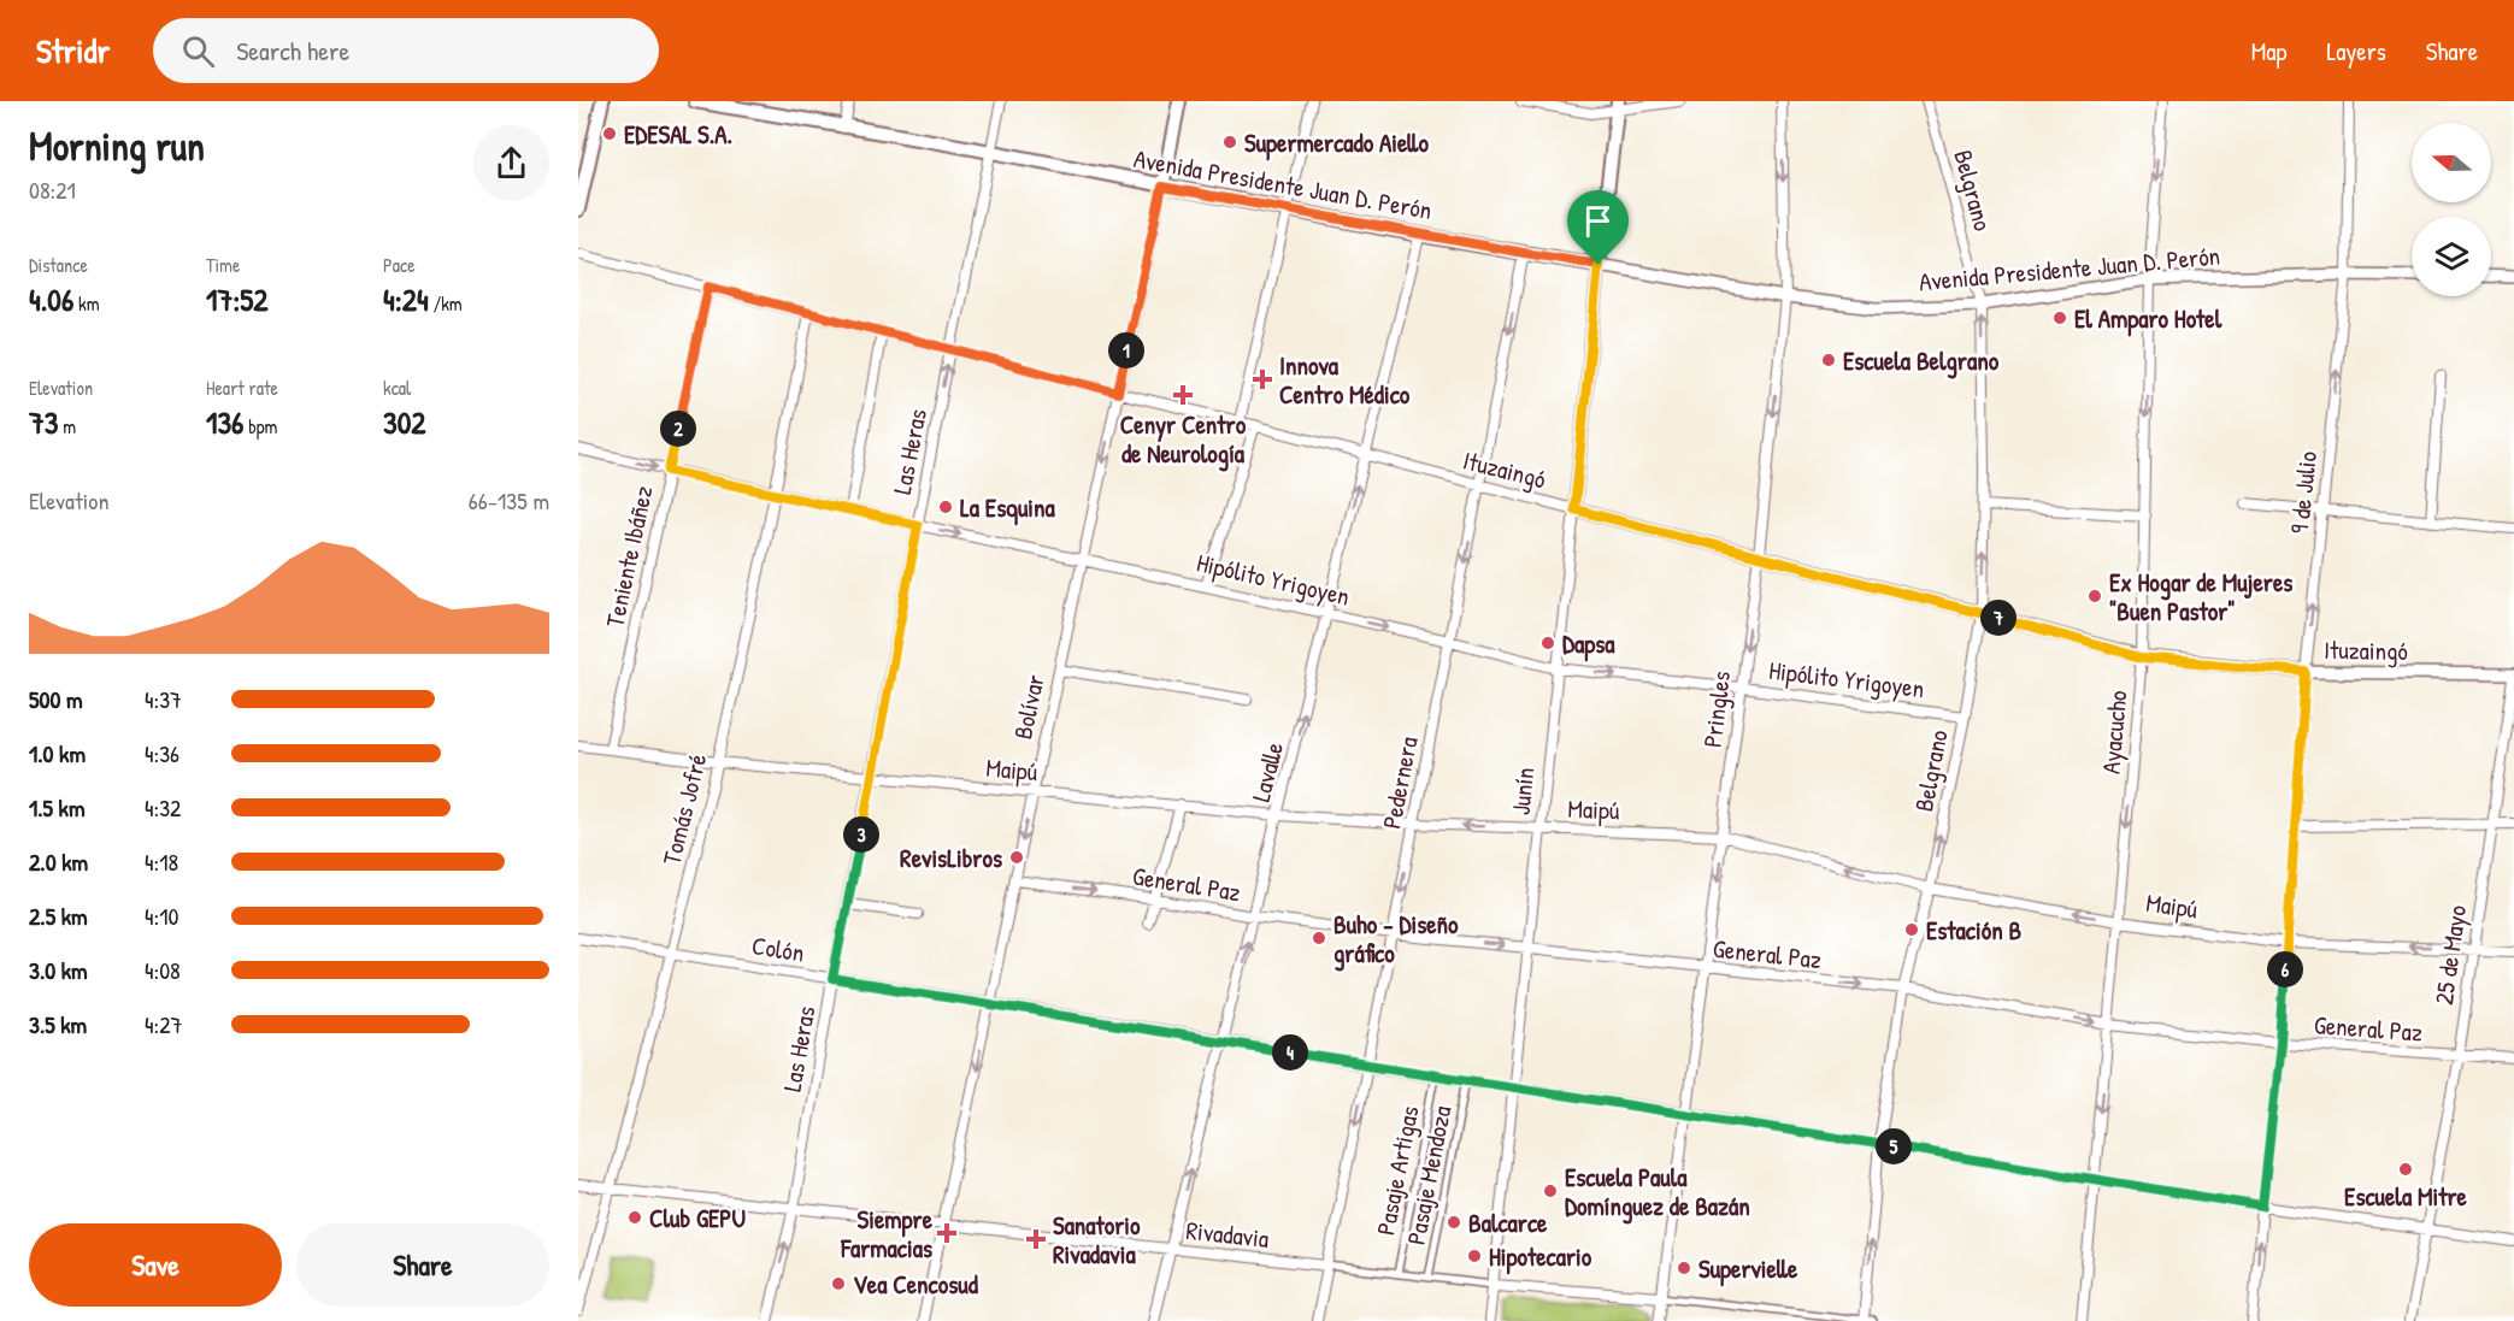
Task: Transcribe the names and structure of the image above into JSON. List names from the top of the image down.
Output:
{
  "streets": {
    "main road": ["Avenida Presidente Juan D. Perón"],
    "street": [
      "Belgrano",
      "Las Heras",
      "Ituzaingó",
      "9 de Julio",
      "Teniente Ibáñez",
      "Hipólito Yrigoyen",
      "Bolívar",
      "Pringles",
      "Ayacucho",
      "Maipú",
      "Lavalle",
      "Pedernera",
      "Junín",
      "Tomás Jofré",
      "General Paz",
      "Colón",
      "25 de Mayo",
      "Pasaje Artigas",
      "Pasaje Mendoza",
      "Rivadavia"
    ]
  },
  "crossings": [
    ["Avenida Presidente Juan D. Perón", "Belgrano"],
    ["Avenida Presidente Juan D. Perón", "Las Heras"],
    ["Avenida Presidente Juan D. Perón", "9 de Julio"],
    ["Avenida Presidente Juan D. Perón", "Bolívar"],
    ["Avenida Presidente Juan D. Perón", "Pringles"],
    ["Avenida Presidente Juan D. Perón", "Ayacucho"],
    ["Avenida Presidente Juan D. Perón", "Lavalle"],
    ["Avenida Presidente Juan D. Perón", "Pedernera"],
    ["Avenida Presidente Juan D. Perón", "Junín"],
    ["Belgrano", "Ituzaingó"],
    ["Belgrano", "Hipólito Yrigoyen"],
    ["Belgrano", "Maipú"],
    ["Belgrano", "General Paz"],
    ["Belgrano", "Colón"],
    ["Belgrano", "Rivadavia"],
    ["Las Heras", "Ituzaingó"],
    ["Las Heras", "Hipólito Yrigoyen"],
    ["Las Heras", "Maipú"],
    ["Las Heras", "Colón"],
    ["Las Heras", "Rivadavia"],
    ["Ituzaingó", "9 de Julio"],
    ["Ituzaingó", "Teniente Ibáñez"],
    ["Ituzaingó", "Bolívar"],
    ["Ituzaingó", "Pringles"],
    ["Ituzaingó", "Ayacucho"],
    ["Ituzaingó", "Lavalle"],
    ["Ituzaingó", "Pedernera"],
    ["Ituzaingó", "Junín"],
    ["Ituzaingó", "Tomás Jofré"],
    ["Ituzaingó", "25 de Mayo"],
    ["9 de Julio", "Maipú"],
    ["9 de Julio", "General Paz"],
    ["9 de Julio", "Colón"],
    ["Teniente Ibáñez", "Hipólito Yrigoyen"],
    ["Teniente Ibáñez", "Maipú"],
    ["Hipólito Yrigoyen", "Bolívar"],
    ["Hipólito Yrigoyen", "Pringles"],
    ["Hipólito Yrigoyen", "Lavalle"],
    ["Hipólito Yrigoyen", "Pedernera"],
    ["Hipólito Yrigoyen", "Junín"],
    ["Hipólito Yrigoyen", "Tomás Jofré"],
    ["Bolívar", "Maipú"],
    ["Bolívar", "General Paz"],
    ["Bolívar", "Colón"],
    ["Bolívar", "Rivadavia"],
    ["Pringles", "Maipú"],
    ["Pringles", "General Paz"],
    ["Pringles", "Colón"],
    ["Pringles", "Rivadavia"],
    ["Ayacucho", "Maipú"],
    ["Ayacucho", "General Paz"],
    ["Ayacucho", "Colón"],
    ["Maipú", "Lavalle"],
    ["Maipú", "Pedernera"],
    ["Maipú", "Junín"],
    ["Maipú", "Tomás Jofré"],
    ["Maipú", "25 de Mayo"],
    ["Lavalle", "General Paz"],
    ["Lavalle", "Colón"],
    ["Lavalle", "Rivadavia"],
    ["Pedernera", "General Paz"],
    ["Pedernera", "Colón"],
    ["Pedernera", "Rivadavia"],
    ["Junín", "General Paz"],
    ["Junín", "Colón"],
    ["Junín", "Rivadavia"],
    ["Tomás Jofré", "Colón"],
    ["Tomás Jofré", "Rivadavia"],
    ["General Paz", "25 de Mayo"],
    ["Colón", "25 de Mayo"],
    ["Colón", "Pasaje Artigas"],
    ["Colón", "Pasaje Mendoza"],
    ["Pasaje Artigas", "Rivadavia"],
    ["Pasaje Mendoza", "Rivadavia"]
  ],
  "one_way": [
    "Belgrano",
    "9 de Julio",
    "Hipólito Yrigoyen",
    "Bolívar",
    "Pringles",
    "Ayacucho",
    "Maipú",
    "Lavalle",
    "Pedernera",
    "General Paz"
  ],
  "places": {
    "other": [
      "EDESAL S.A.",
      "Supermercado Aiello",
      "El Amparo Hotel",
      "Escuela Belgrano",
      "La Esquina",
      "Ex Hogar de Mujeres \"Buen Pastor\"",
      "Dapsa",
      "RevisLibros",
      "Estación B",
      "Buho - Diseño gráfico",
      "Escuela Mitre",
      "Escuela Paula Domínguez de Bazán",
      "Club GEPU",
      "Balcarce",
      "Hipotecario",
      "Supervielle",
      "Vea Cencosud"
    ],
    "health": [
      "Innova Centro Médico",
      "Cenyr Centro de Neurología",
      "Siempre Farmacias",
      "Sanatorio Rivadavia"
    ]
  },
  "north": "left",
  "page": {
    "header": "Stridr",
    "search": "Search here",
    "nav": ["Map", "Layers", "Share"],
    "heading": ["Morning run", "08:21"],
    "stats": [
      ["Distance", "4.06 km"],
      ["Time", "17:52"],
      ["Pace", "4:24 /km"],
      ["Elevation", "73 m"],
      ["Heart rate", "136 bpm"],
      ["kcal", "302"]
    ],
    "pins": [
      "1",
      "2",
      "7",
      "3",
      "6",
      "4",
      "5"
    ],
    "chart": ["Elevation", "66–135 m"],
    "list": [
      {
        "name": "500 m",
        "note": "4:37"
      },
      {
        "name": "1.0 km",
        "note": "4:36"
      },
      {
        "name": "1.5 km",
        "note": "4:32"
      },
      {
        "name": "2.0 km",
        "note": "4:18"
      },
      {
        "name": "2.5 km",
        "note": "4:10"
      },
      {
        "name": "3.0 km",
        "note": "4:08"
      },
      {
        "name": "3.5 km",
        "note": "4:27"
      }
    ],
    "buttons": ["Save", "Share"]
  }
}
